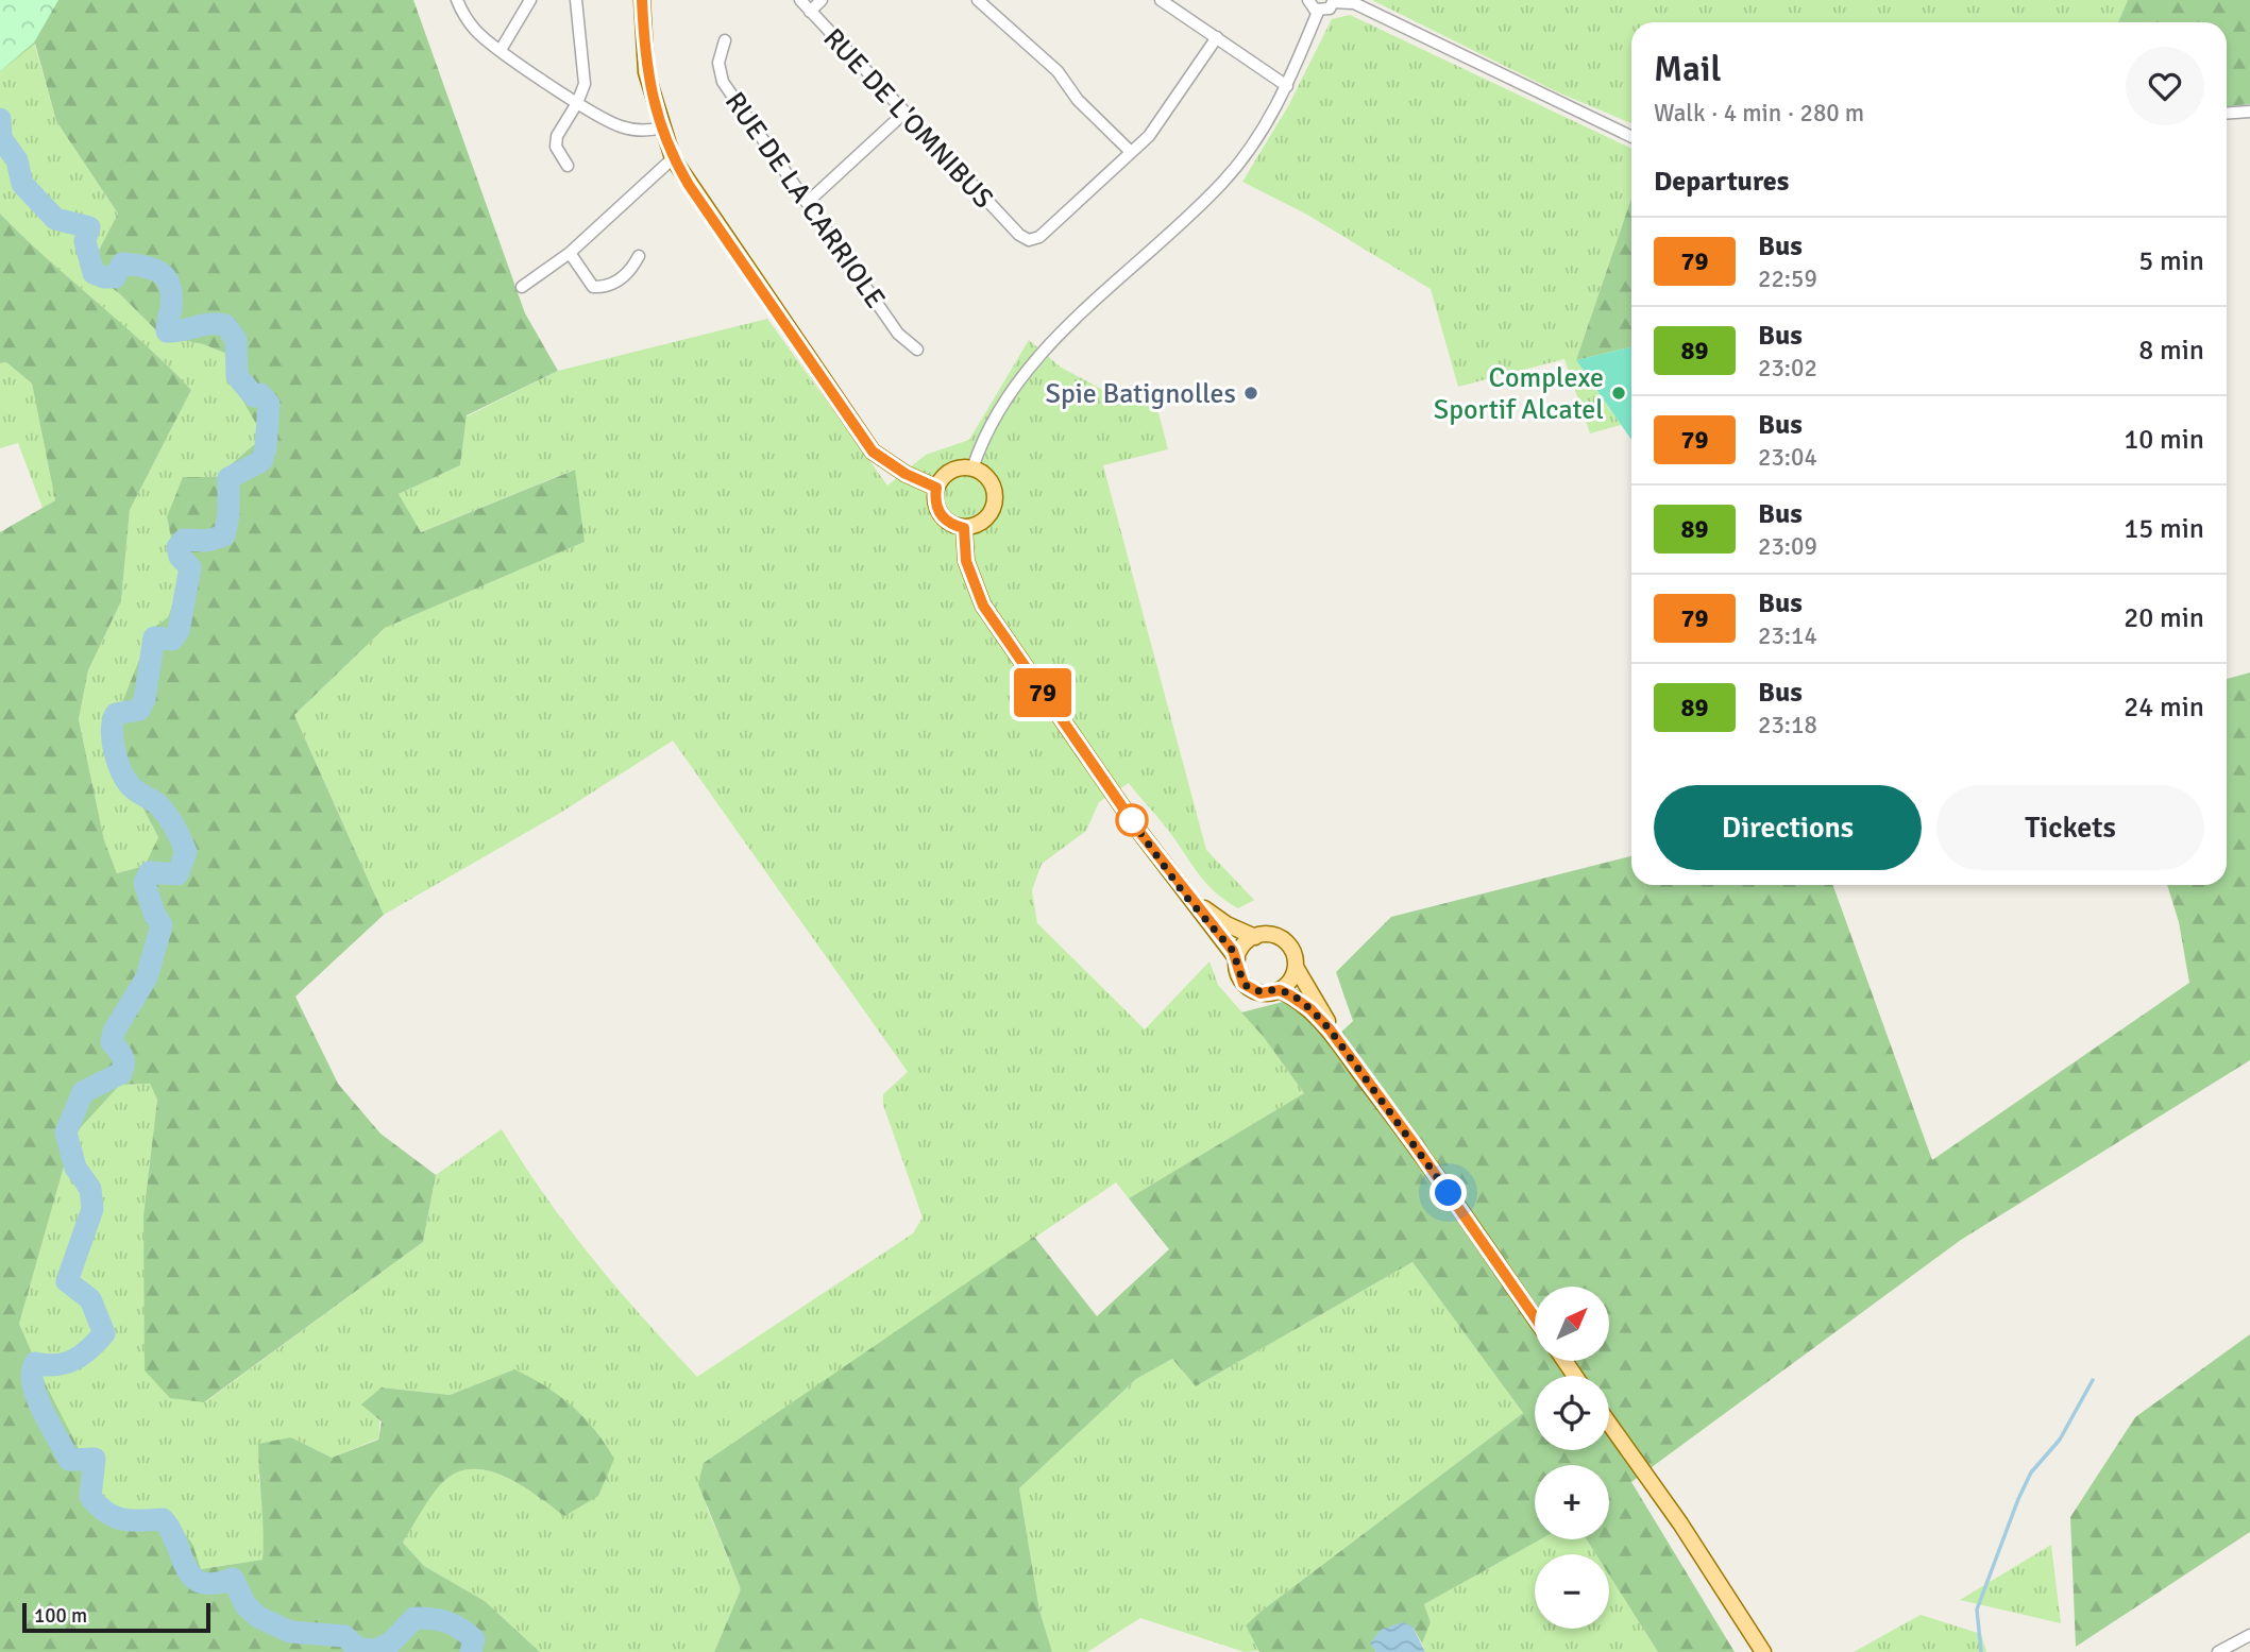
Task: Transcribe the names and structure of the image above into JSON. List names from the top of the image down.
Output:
{
  "streets": {
    "street": ["RUE DE L'OMNIBUS", "RUE DE LA CARRIOLE"]
  },
  "places": ["Spie Batignolles", "Complexe Sportif Alcatel"],
  "lines": ["bus line 79"],
  "scale_bar": "100 m",
  "north": "top right",
  "page": {
    "on_map": "79",
    "heading": [
      ["Mail", "Walk · 4 min · 280 m"],
      "Departures"
    ],
    "list": [
      {
        "mark": "79",
        "name": "Bus",
        "note": "22:59",
        "value": "5 min"
      },
      {
        "mark": "89",
        "name": "Bus",
        "note": "23:02",
        "value": "8 min"
      },
      {
        "mark": "79",
        "name": "Bus",
        "note": "23:04",
        "value": "10 min"
      },
      {
        "mark": "89",
        "name": "Bus",
        "note": "23:09",
        "value": "15 min"
      },
      {
        "mark": "79",
        "name": "Bus",
        "note": "23:14",
        "value": "20 min"
      },
      {
        "mark": "89",
        "name": "Bus",
        "note": "23:18",
        "value": "24 min"
      }
    ],
    "buttons": ["Directions", "Tickets"],
    "map_buttons": ["+", "−"],
    "scale": "100 m"
  }
}
